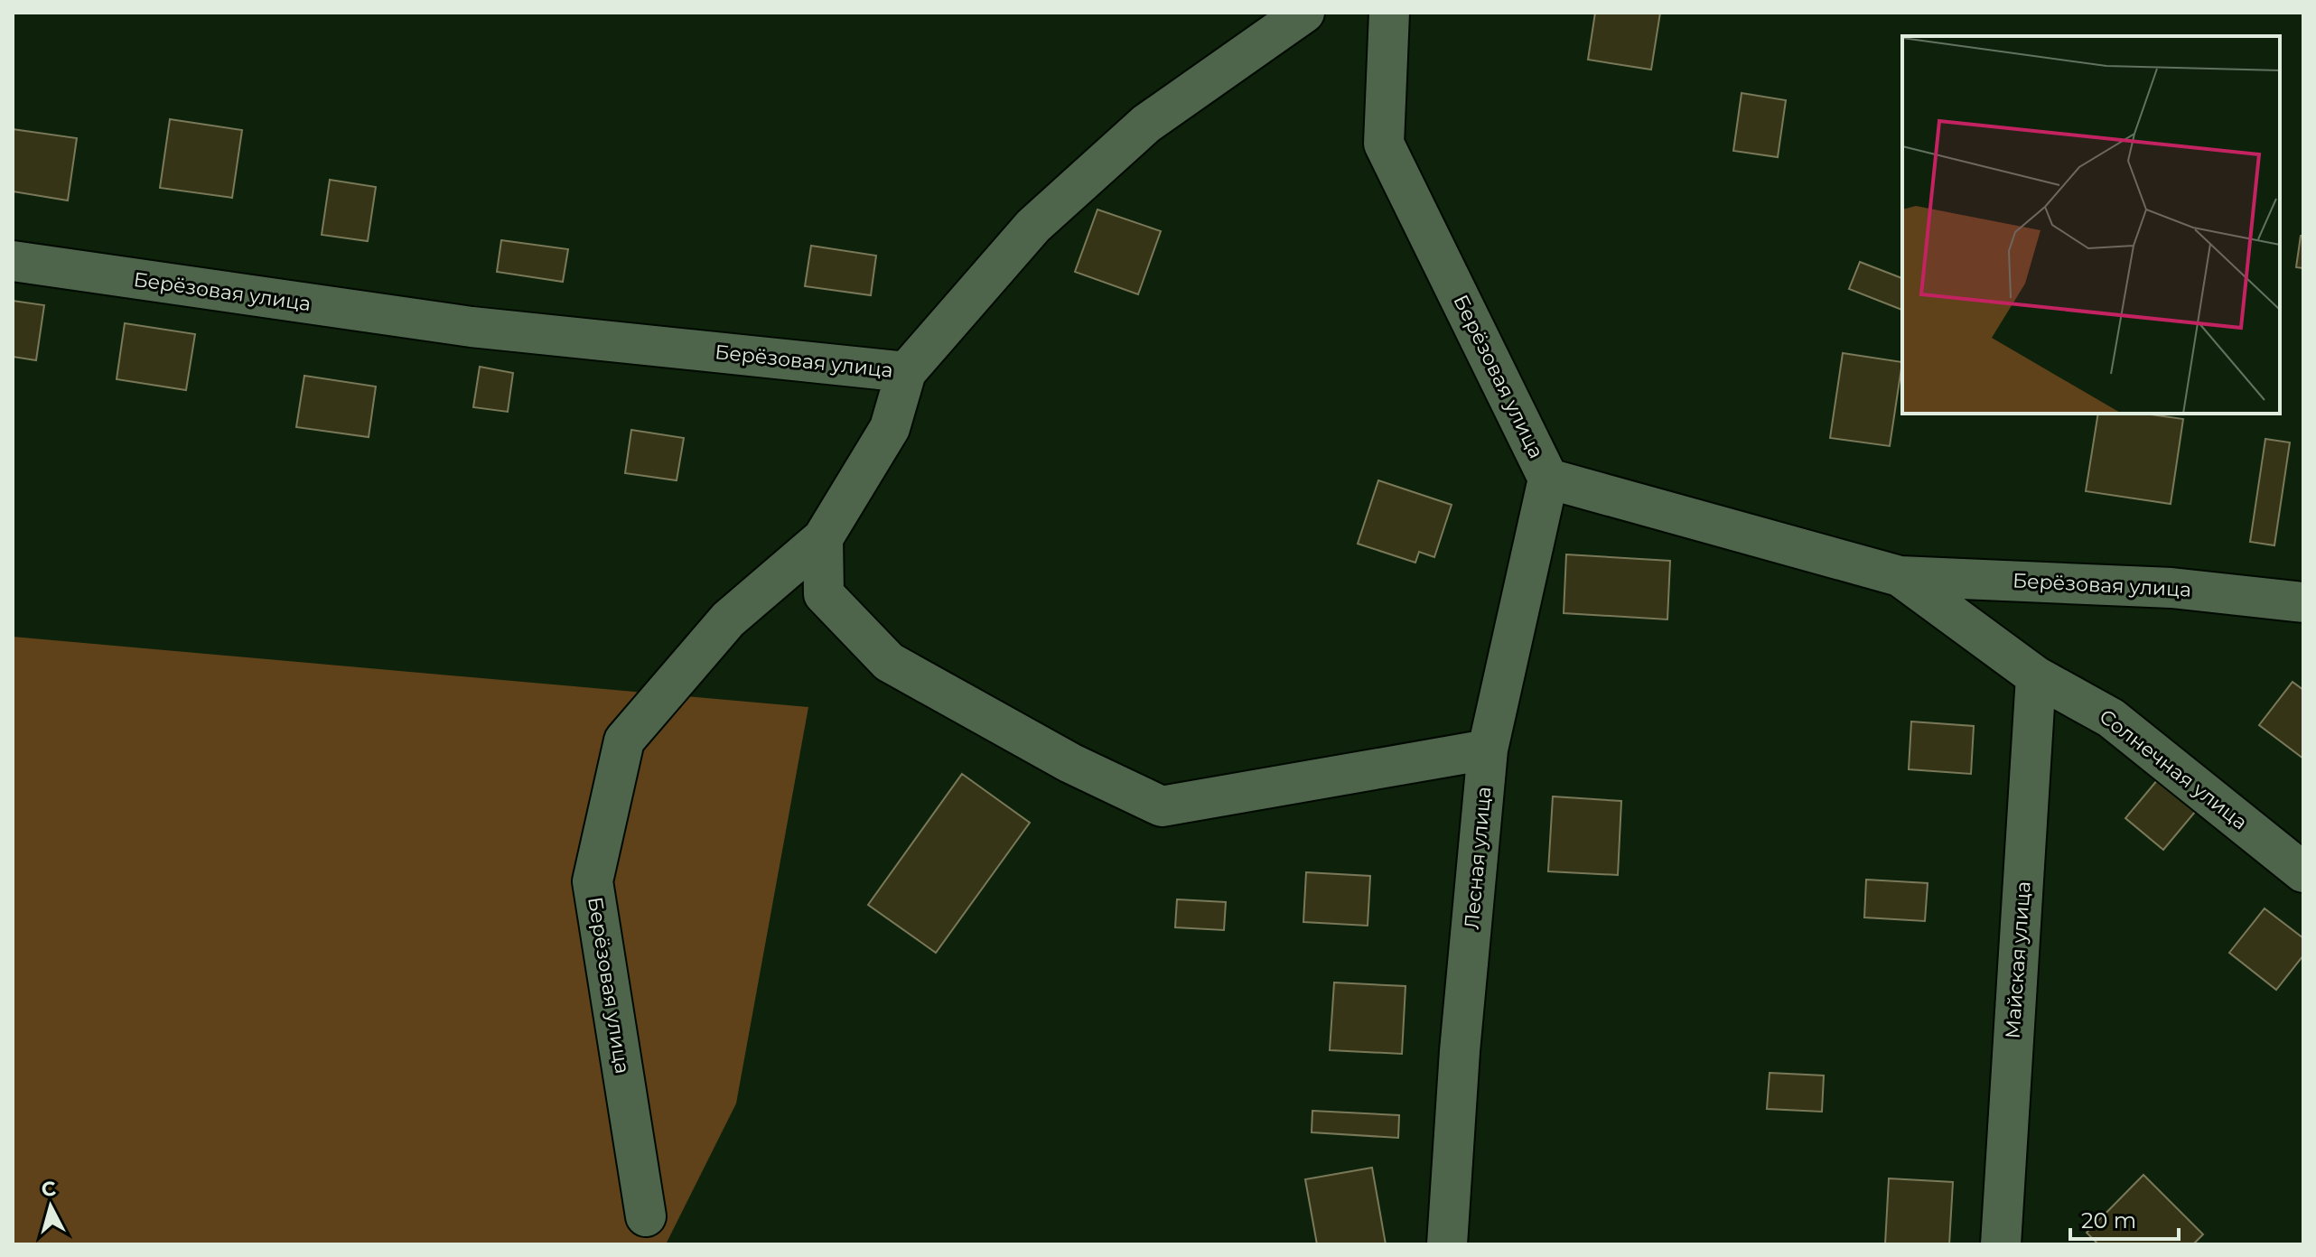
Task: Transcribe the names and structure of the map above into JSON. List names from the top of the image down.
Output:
{
  "streets": {
    "street": [
      "Берёзовая улица",
      "Солнечная улица",
      "Лесная улица",
      "Майская улица"
    ]
  },
  "crossings": [
    ["Берёзовая улица", "Солнечная улица"],
    ["Берёзовая улица", "Лесная улица"],
    ["Берёзовая улица", "Майская улица"],
    ["Солнечная улица", "Майская улица"]
  ],
  "scale_bar": "20 m",
  "north": "top"
}
